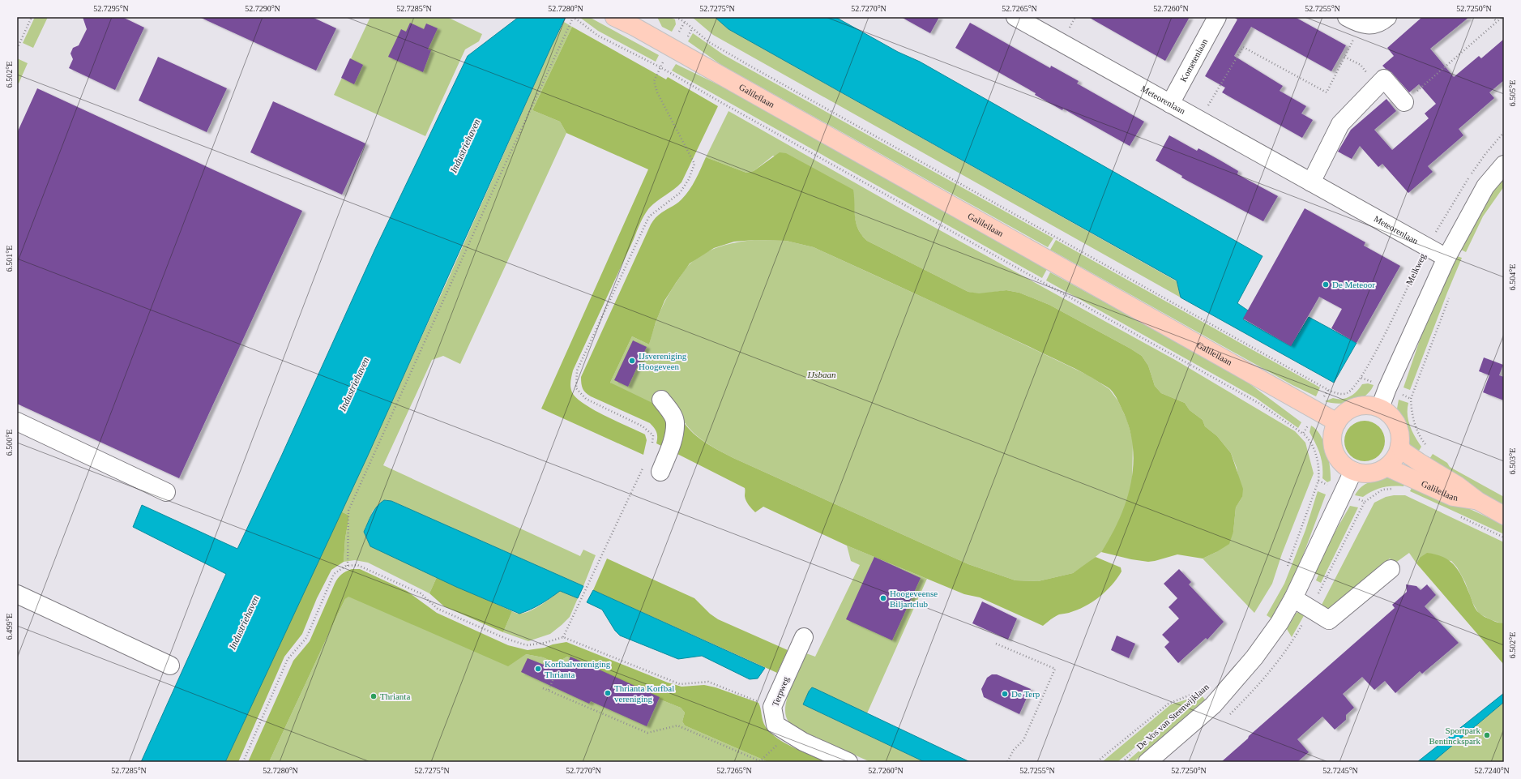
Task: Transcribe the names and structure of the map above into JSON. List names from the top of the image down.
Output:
{
  "streets": {
    "main road": ["Galileilaan"],
    "street": [
      "Kometenlaan",
      "Meteorenlaan",
      "Terpweg",
      "De Vos van Steenwijklaan"
    ],
    "path": ["Melkweg"]
  },
  "crossings": [
    ["Kometenlaan", "Meteorenlaan"],
    ["Galileilaan", "De Vos van Steenwijklaan"],
    ["Meteorenlaan", "Melkweg"]
  ],
  "water": ["Industriehaven"],
  "parks": ["IJsbaan"],
  "places": [
    "De Meteoor",
    "IJsvereniging Hoogeveen",
    "Hoogeveense Biljartclub",
    "Korfbalvereniging Thrianta",
    "Thrianta Korfbal vereniging",
    "De Terp",
    "Thrianta",
    "Sportpark Bentinckspark"
  ],
  "coordinates": [
    "52.7295°N",
    "52.7290°N",
    "52.7285°N",
    "52.7280°N",
    "52.7275°N",
    "52.7270°N",
    "52.7265°N",
    "52.7260°N",
    "52.7255°N",
    "52.7250°N",
    "6.502°E",
    "6.505°E",
    "6.501°E",
    "6.504°E",
    "6.500°E",
    "6.503°E",
    "6.499°E",
    "52.7245°N",
    "52.7240°N"
  ]
}
